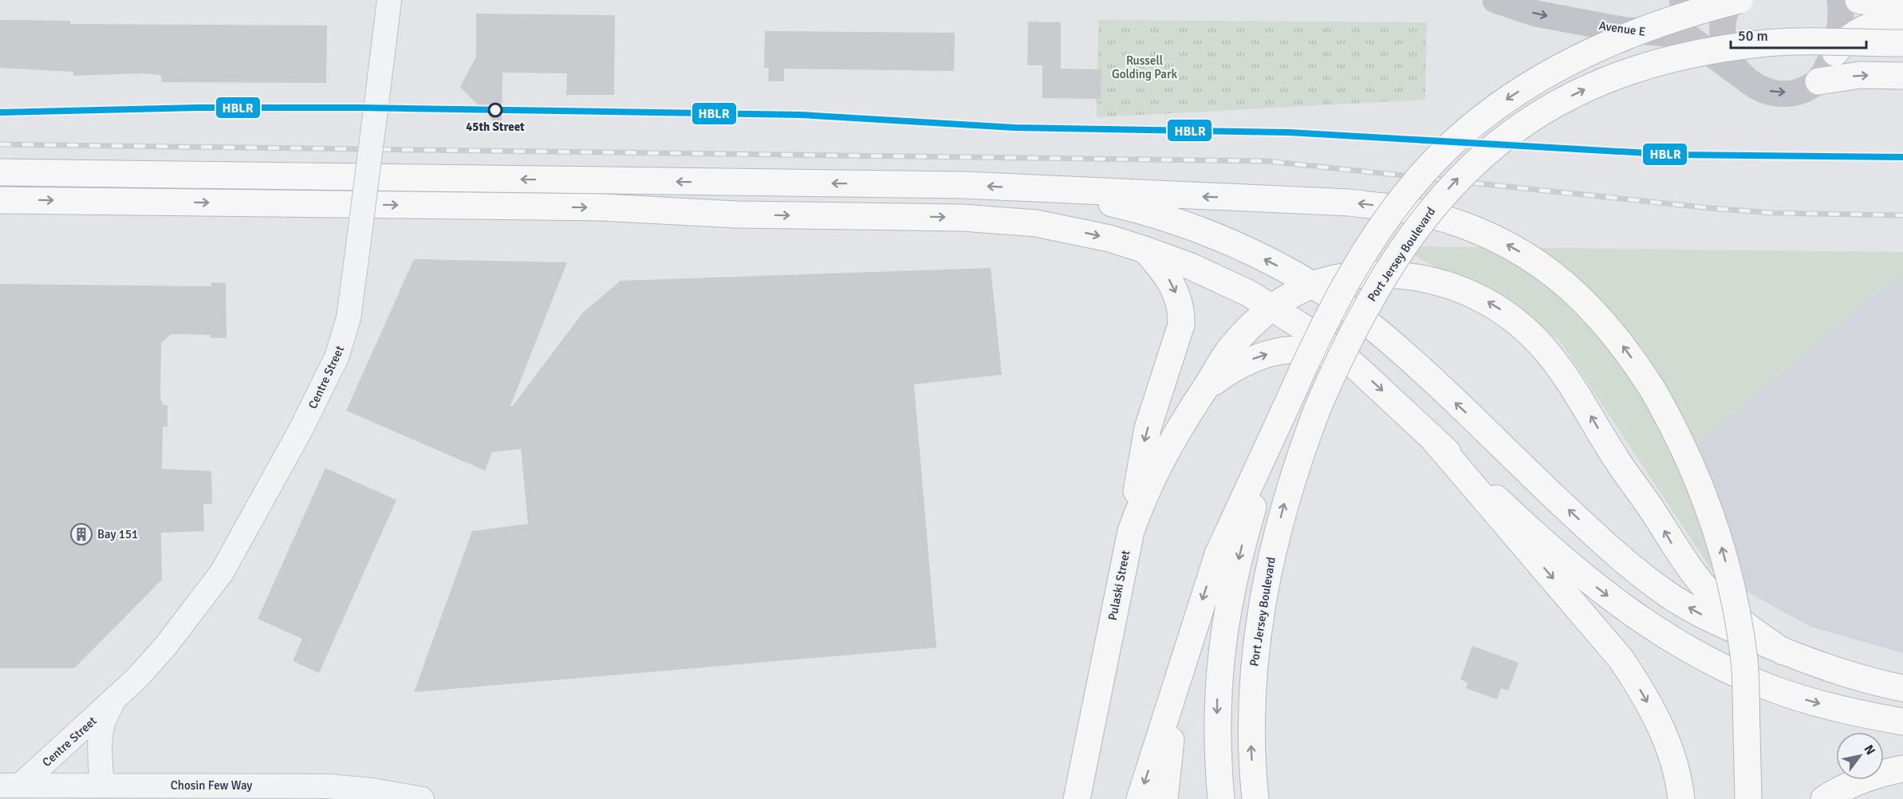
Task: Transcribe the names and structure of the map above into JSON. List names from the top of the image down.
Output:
{
  "streets": {
    "highway": ["Port Jersey Boulevard", "Pulaski Street"],
    "main road": ["Avenue E"],
    "street": ["Centre Street", "Chosin Few Way"]
  },
  "crossings": [
    ["Centre Street", "Chosin Few Way"]
  ],
  "one_way": ["Avenue E"],
  "parks": ["Russell Golding Park"],
  "places": {
    "other": ["45th Street"],
    "building": ["Bay 151"]
  },
  "lines": ["transit line HBLR"],
  "scale_bar": "50 m",
  "north": "top right"
}
